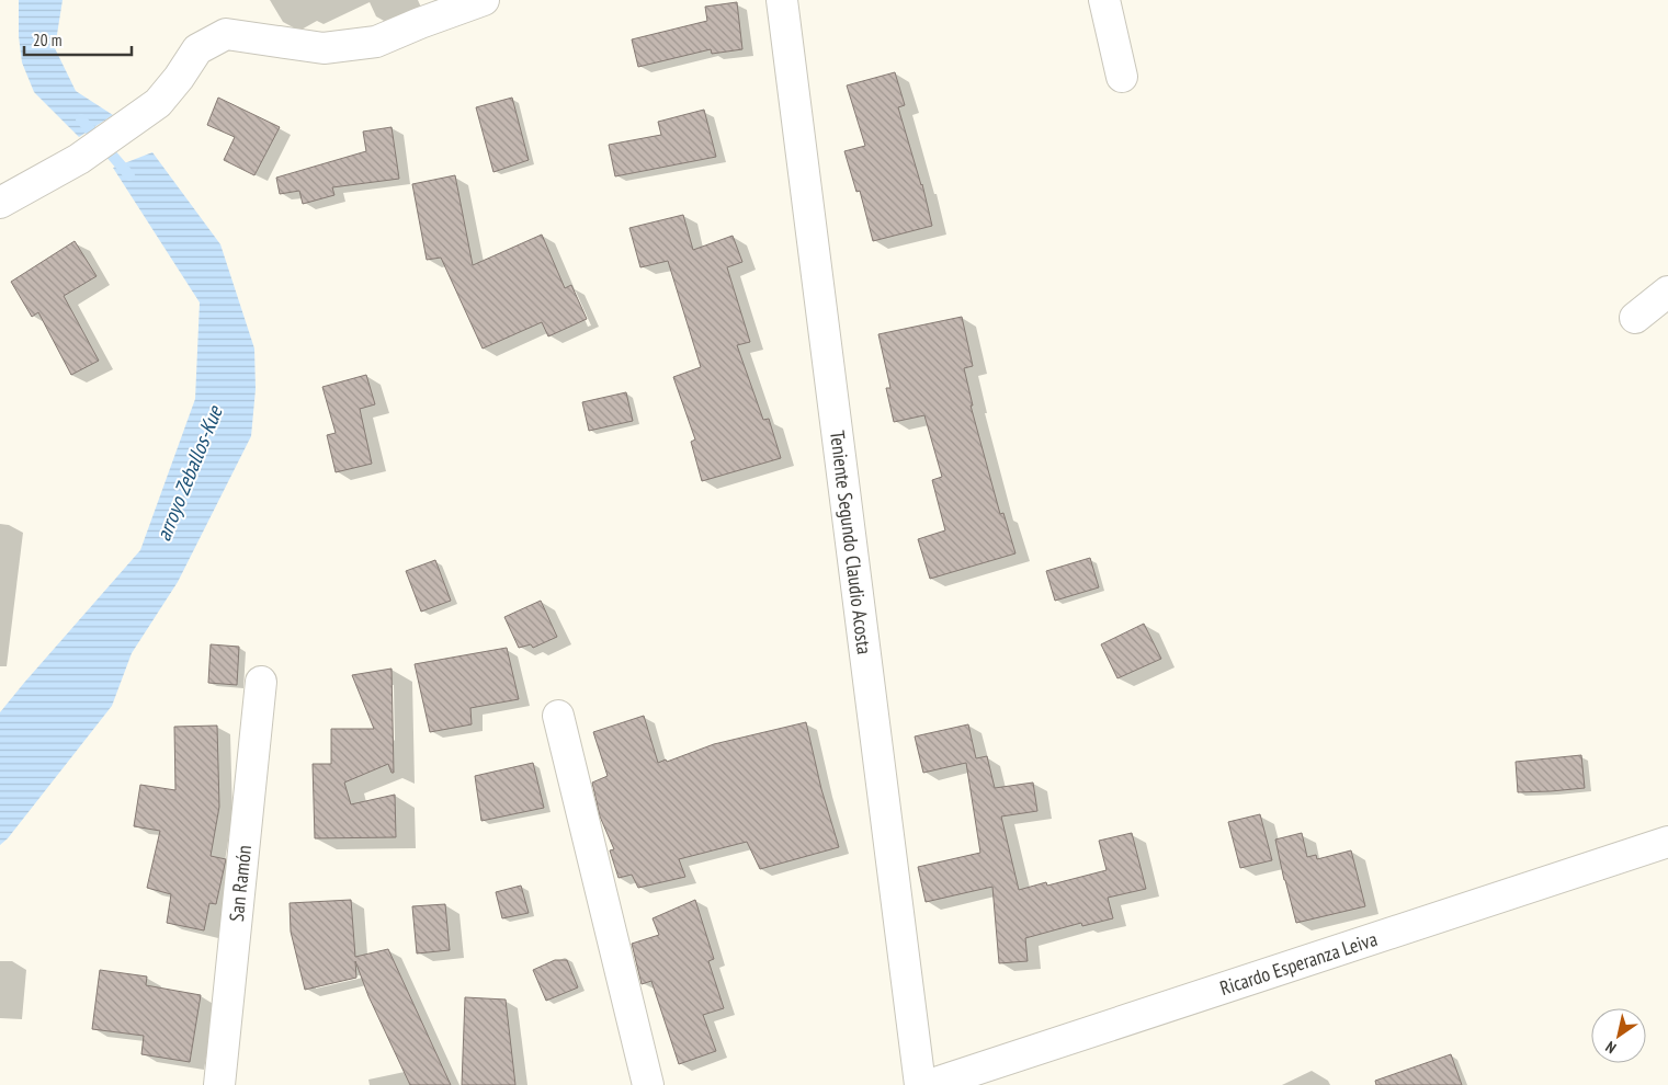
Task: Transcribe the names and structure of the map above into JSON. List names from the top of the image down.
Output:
{
  "streets": {
    "street": ["Teniente Segundo Claudio Acosta", "San Ramón", "Ricardo Esperanza Leiva"]
  },
  "water": ["arroyo Zeballos-Kue"],
  "scale_bar": "20 m",
  "north": "bottom left"
}
